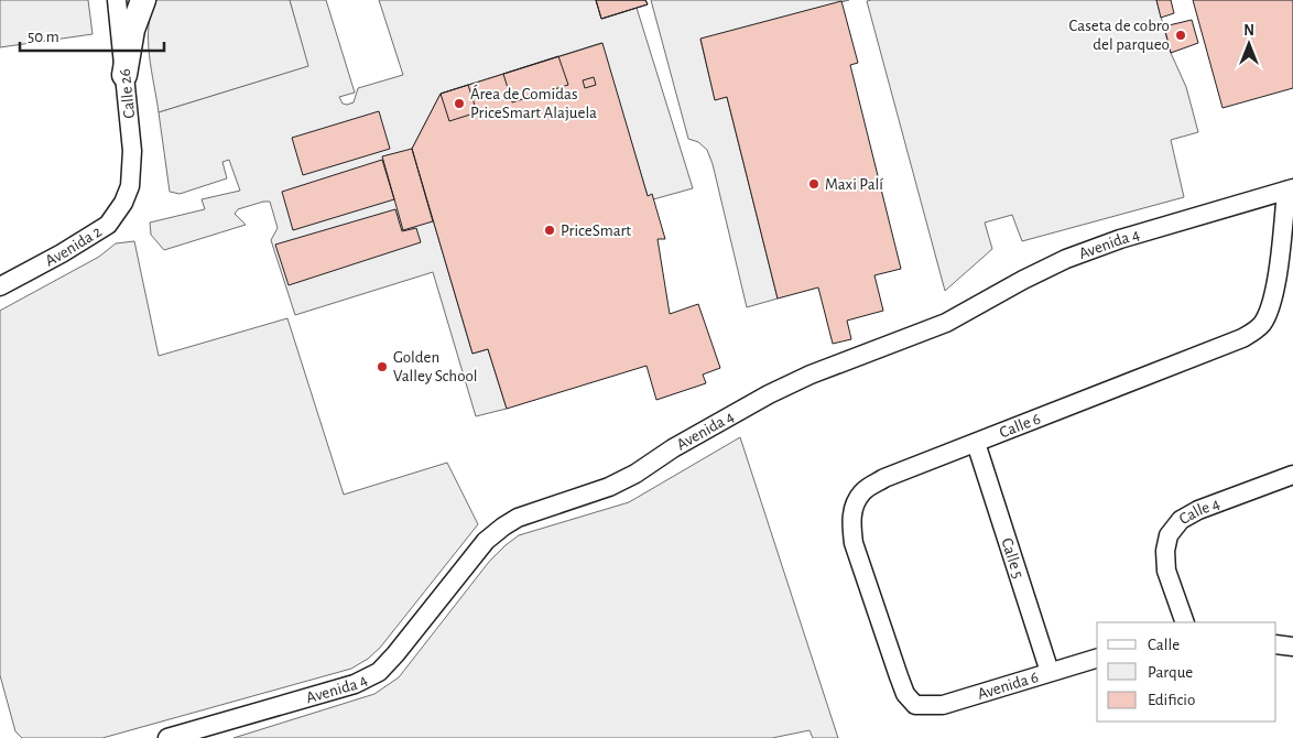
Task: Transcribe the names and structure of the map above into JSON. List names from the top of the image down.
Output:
{
  "streets": {
    "street": [
      "Calle 26",
      "Avenida 2",
      "Avenida 4",
      "Calle 6",
      "Calle 4",
      "Calle 5",
      "Avenida 6"
    ]
  },
  "crossings": [
    ["Calle 26", "Avenida 2"],
    ["Avenida 4", "Calle 6"],
    ["Calle 6", "Calle 5"],
    ["Calle 6", "Avenida 6"],
    ["Calle 5", "Avenida 6"]
  ],
  "places": [
    "Caseta de cobro del parqueo",
    "Área de Comidas PriceSmart Alajuela",
    "Maxi Palí",
    "PriceSmart",
    "Golden Valley School"
  ],
  "legend": ["Calle", "Parque", "Edificio"],
  "scale_bar": "50 m",
  "north": "top"
}
